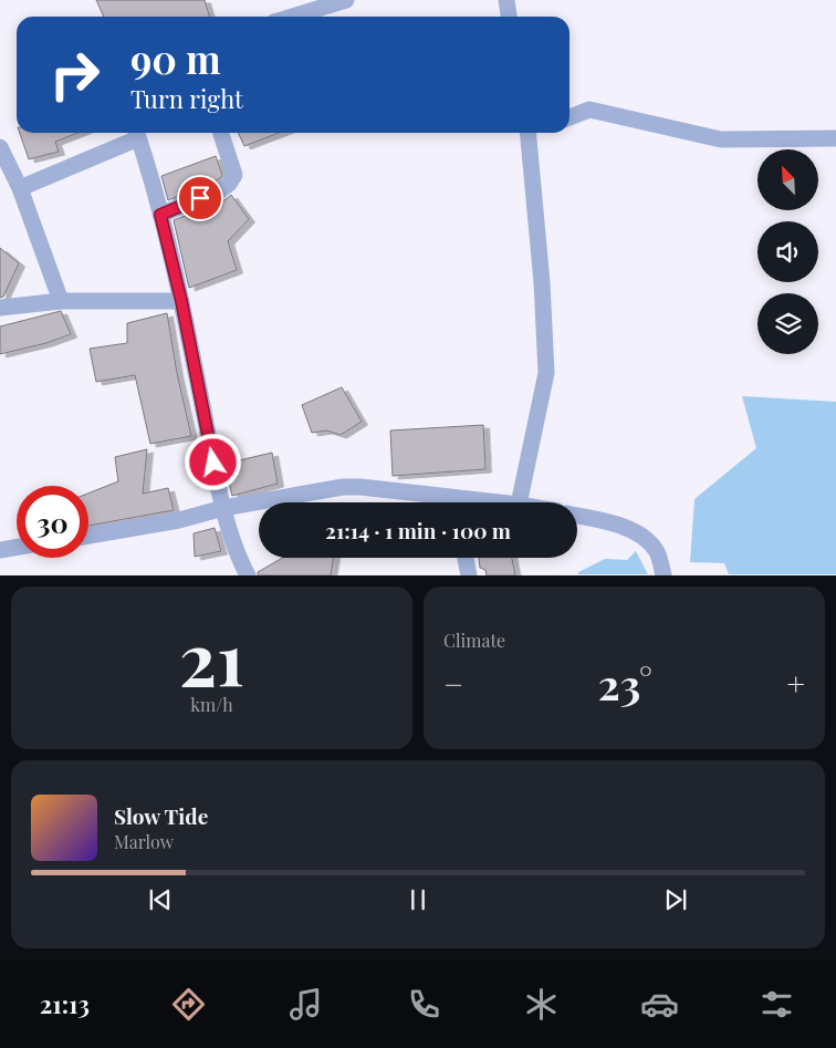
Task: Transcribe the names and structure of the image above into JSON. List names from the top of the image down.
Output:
{
  "north": "top left",
  "page": {
    "turn": ["90 m", "Turn right"],
    "limit": "30",
    "trip": "21:14 · 1 min · 100 m",
    "tile": [
      ["21", "km/h"],
      "Climate"
    ],
    "heat": ["−", "23°", "+"],
    "song": ["Slow Tide", "Marlow"],
    "tabs": "21:13"
  }
}
